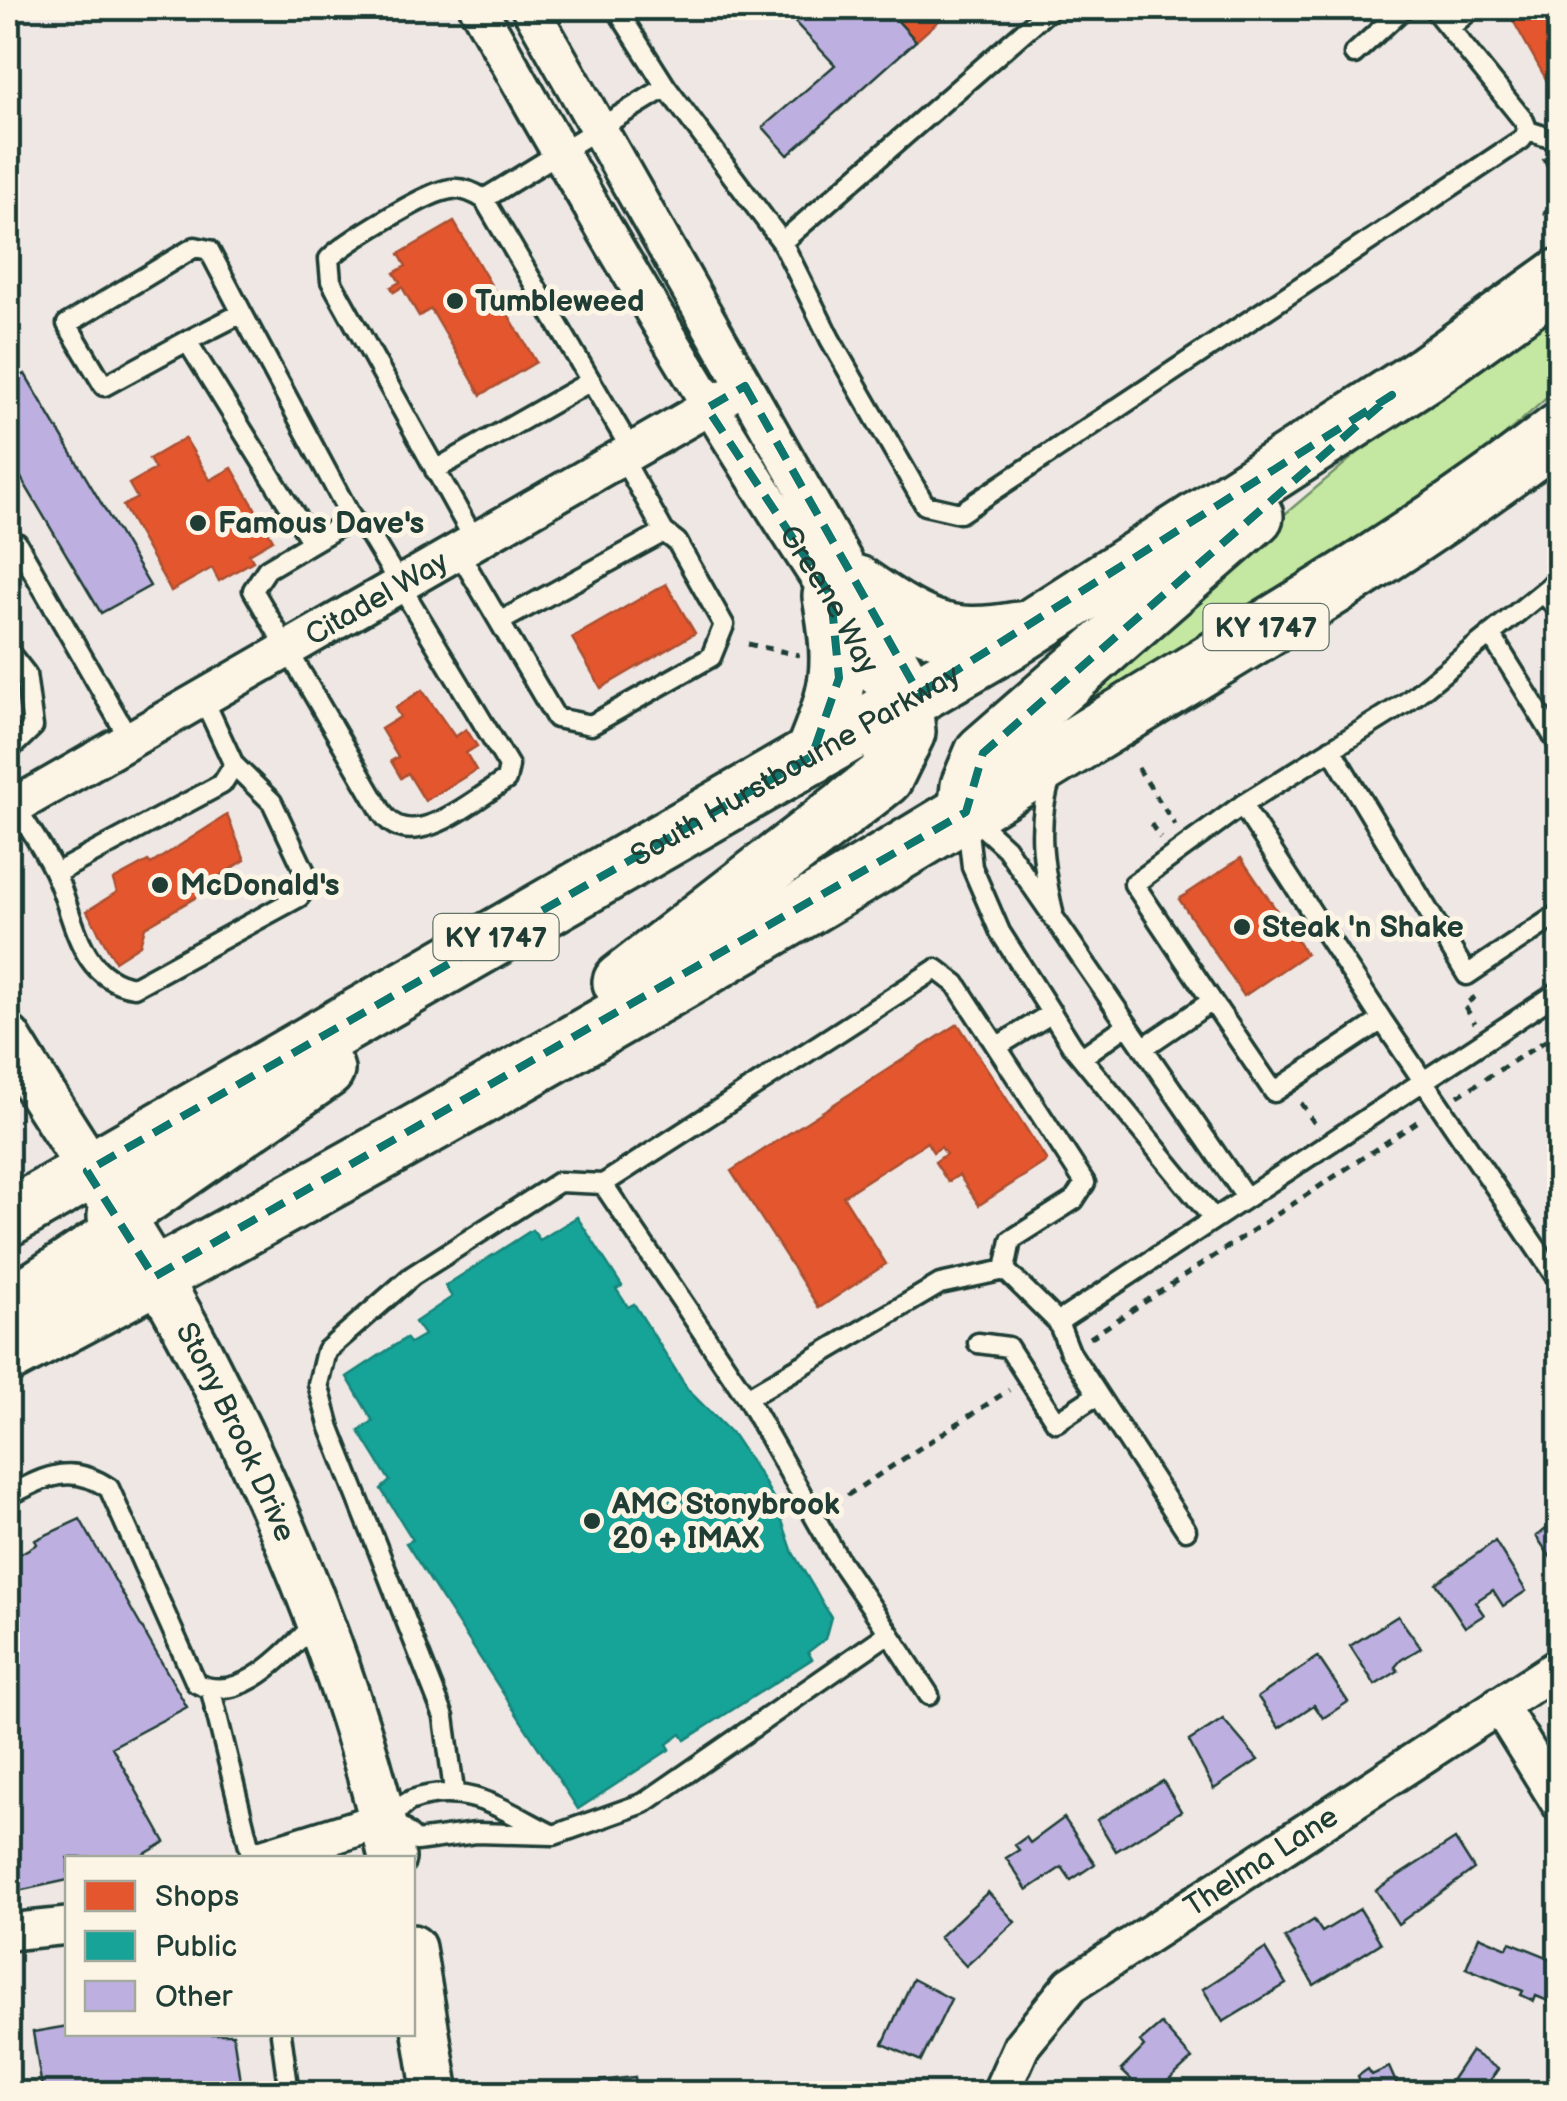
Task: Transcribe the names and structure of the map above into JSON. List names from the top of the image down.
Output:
{
  "streets": {
    "main road": ["KY 1747", "South Hurstbourne Parkway"],
    "street": [
      "Citadel Way",
      "Greene Way",
      "Stony Brook Drive",
      "Thelma Lane"
    ]
  },
  "crossings": [
    ["Citadel Way", "Greene Way"],
    ["Greene Way", "South Hurstbourne Parkway"],
    ["KY 1747", "Stony Brook Drive"],
    ["South Hurstbourne Parkway", "Stony Brook Drive"]
  ],
  "places": [
    "Tumbleweed",
    "Famous Dave's",
    "McDonald's",
    "Steak 'n Shake",
    "AMC Stonybrook 20 + IMAX"
  ],
  "legend": ["Shops", "Public", "Other"]
}
